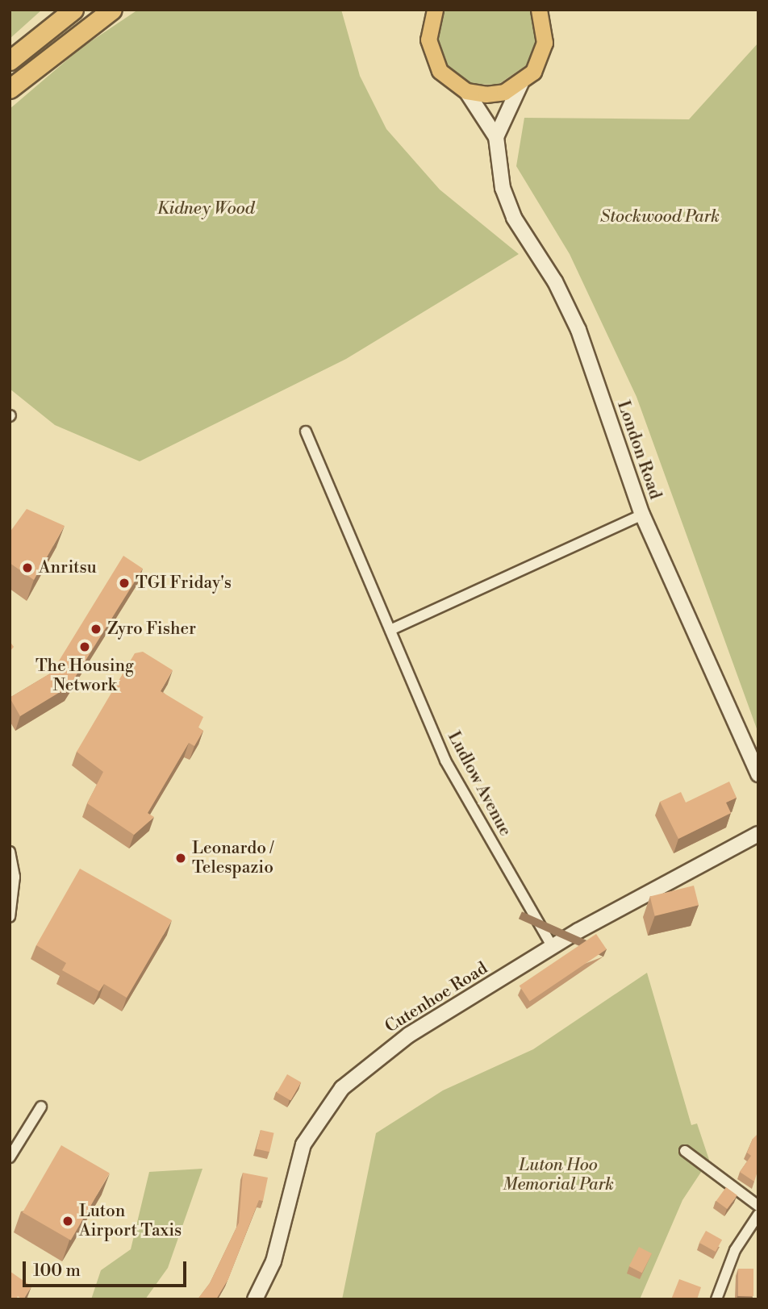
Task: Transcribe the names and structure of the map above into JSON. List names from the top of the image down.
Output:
{
  "streets": {
    "street": ["London Road", "Ludlow Avenue", "Cutenhoe Road"]
  },
  "crossings": [
    ["Ludlow Avenue", "Cutenhoe Road"]
  ],
  "parks": ["Kidney Wood", "Stockwood Park", "Luton Hoo Memorial Park"],
  "places": [
    "Anritsu",
    "TGI Friday's",
    "Zyro Fisher",
    "The Housing Network",
    "Leonardo / Telespazio",
    "Luton Airport Taxis"
  ],
  "scale_bar": "100 m"
}
